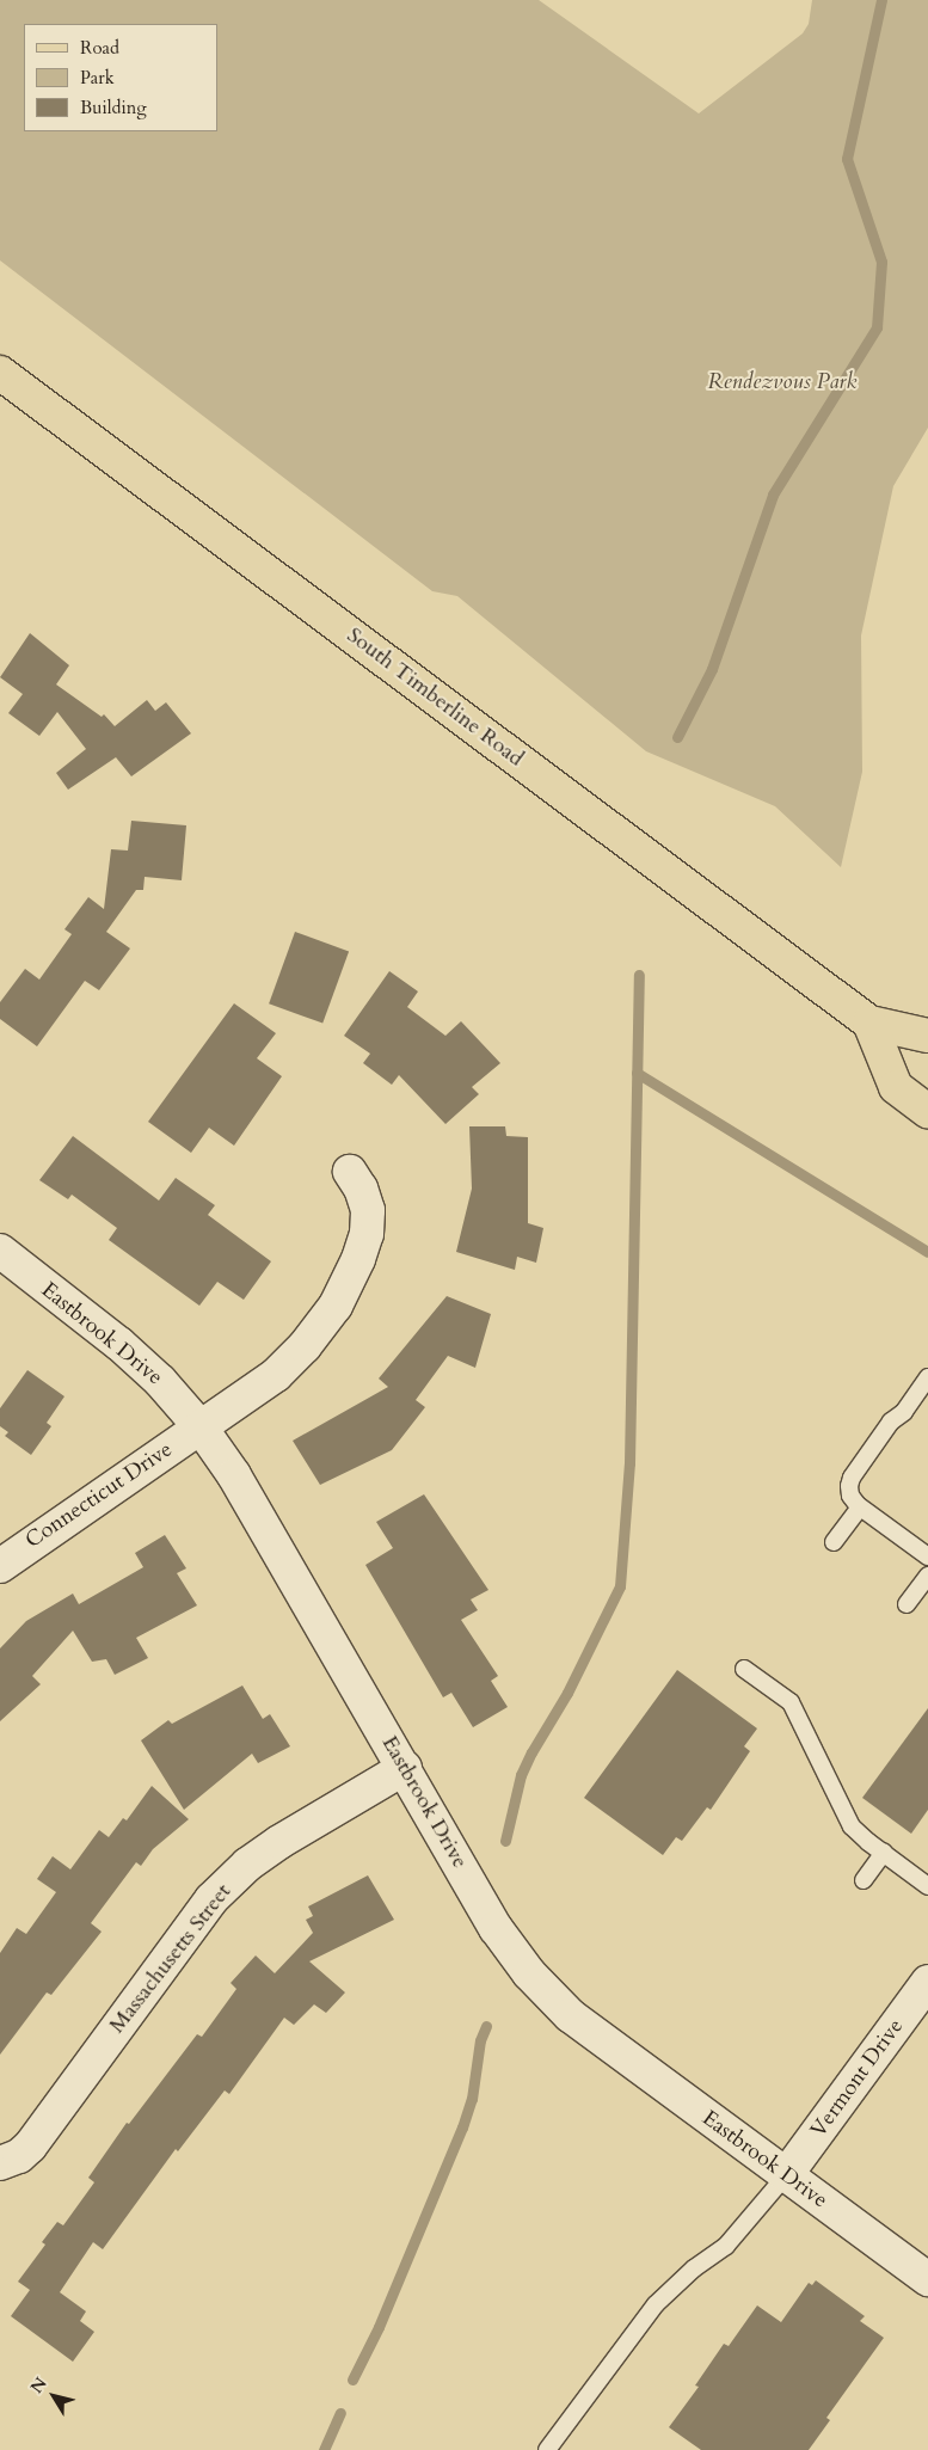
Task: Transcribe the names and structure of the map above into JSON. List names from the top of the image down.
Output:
{
  "streets": {
    "main road": ["South Timberline Road"],
    "street": [
      "Eastbrook Drive",
      "Connecticut Drive",
      "Massachusetts Street",
      "Vermont Drive"
    ]
  },
  "crossings": [
    ["Eastbrook Drive", "Connecticut Drive"],
    ["Eastbrook Drive", "Massachusetts Street"],
    ["Eastbrook Drive", "Vermont Drive"]
  ],
  "parks": ["Rendezvous Park"],
  "legend": ["Road", "Park", "Building"],
  "north": "top left"
}
